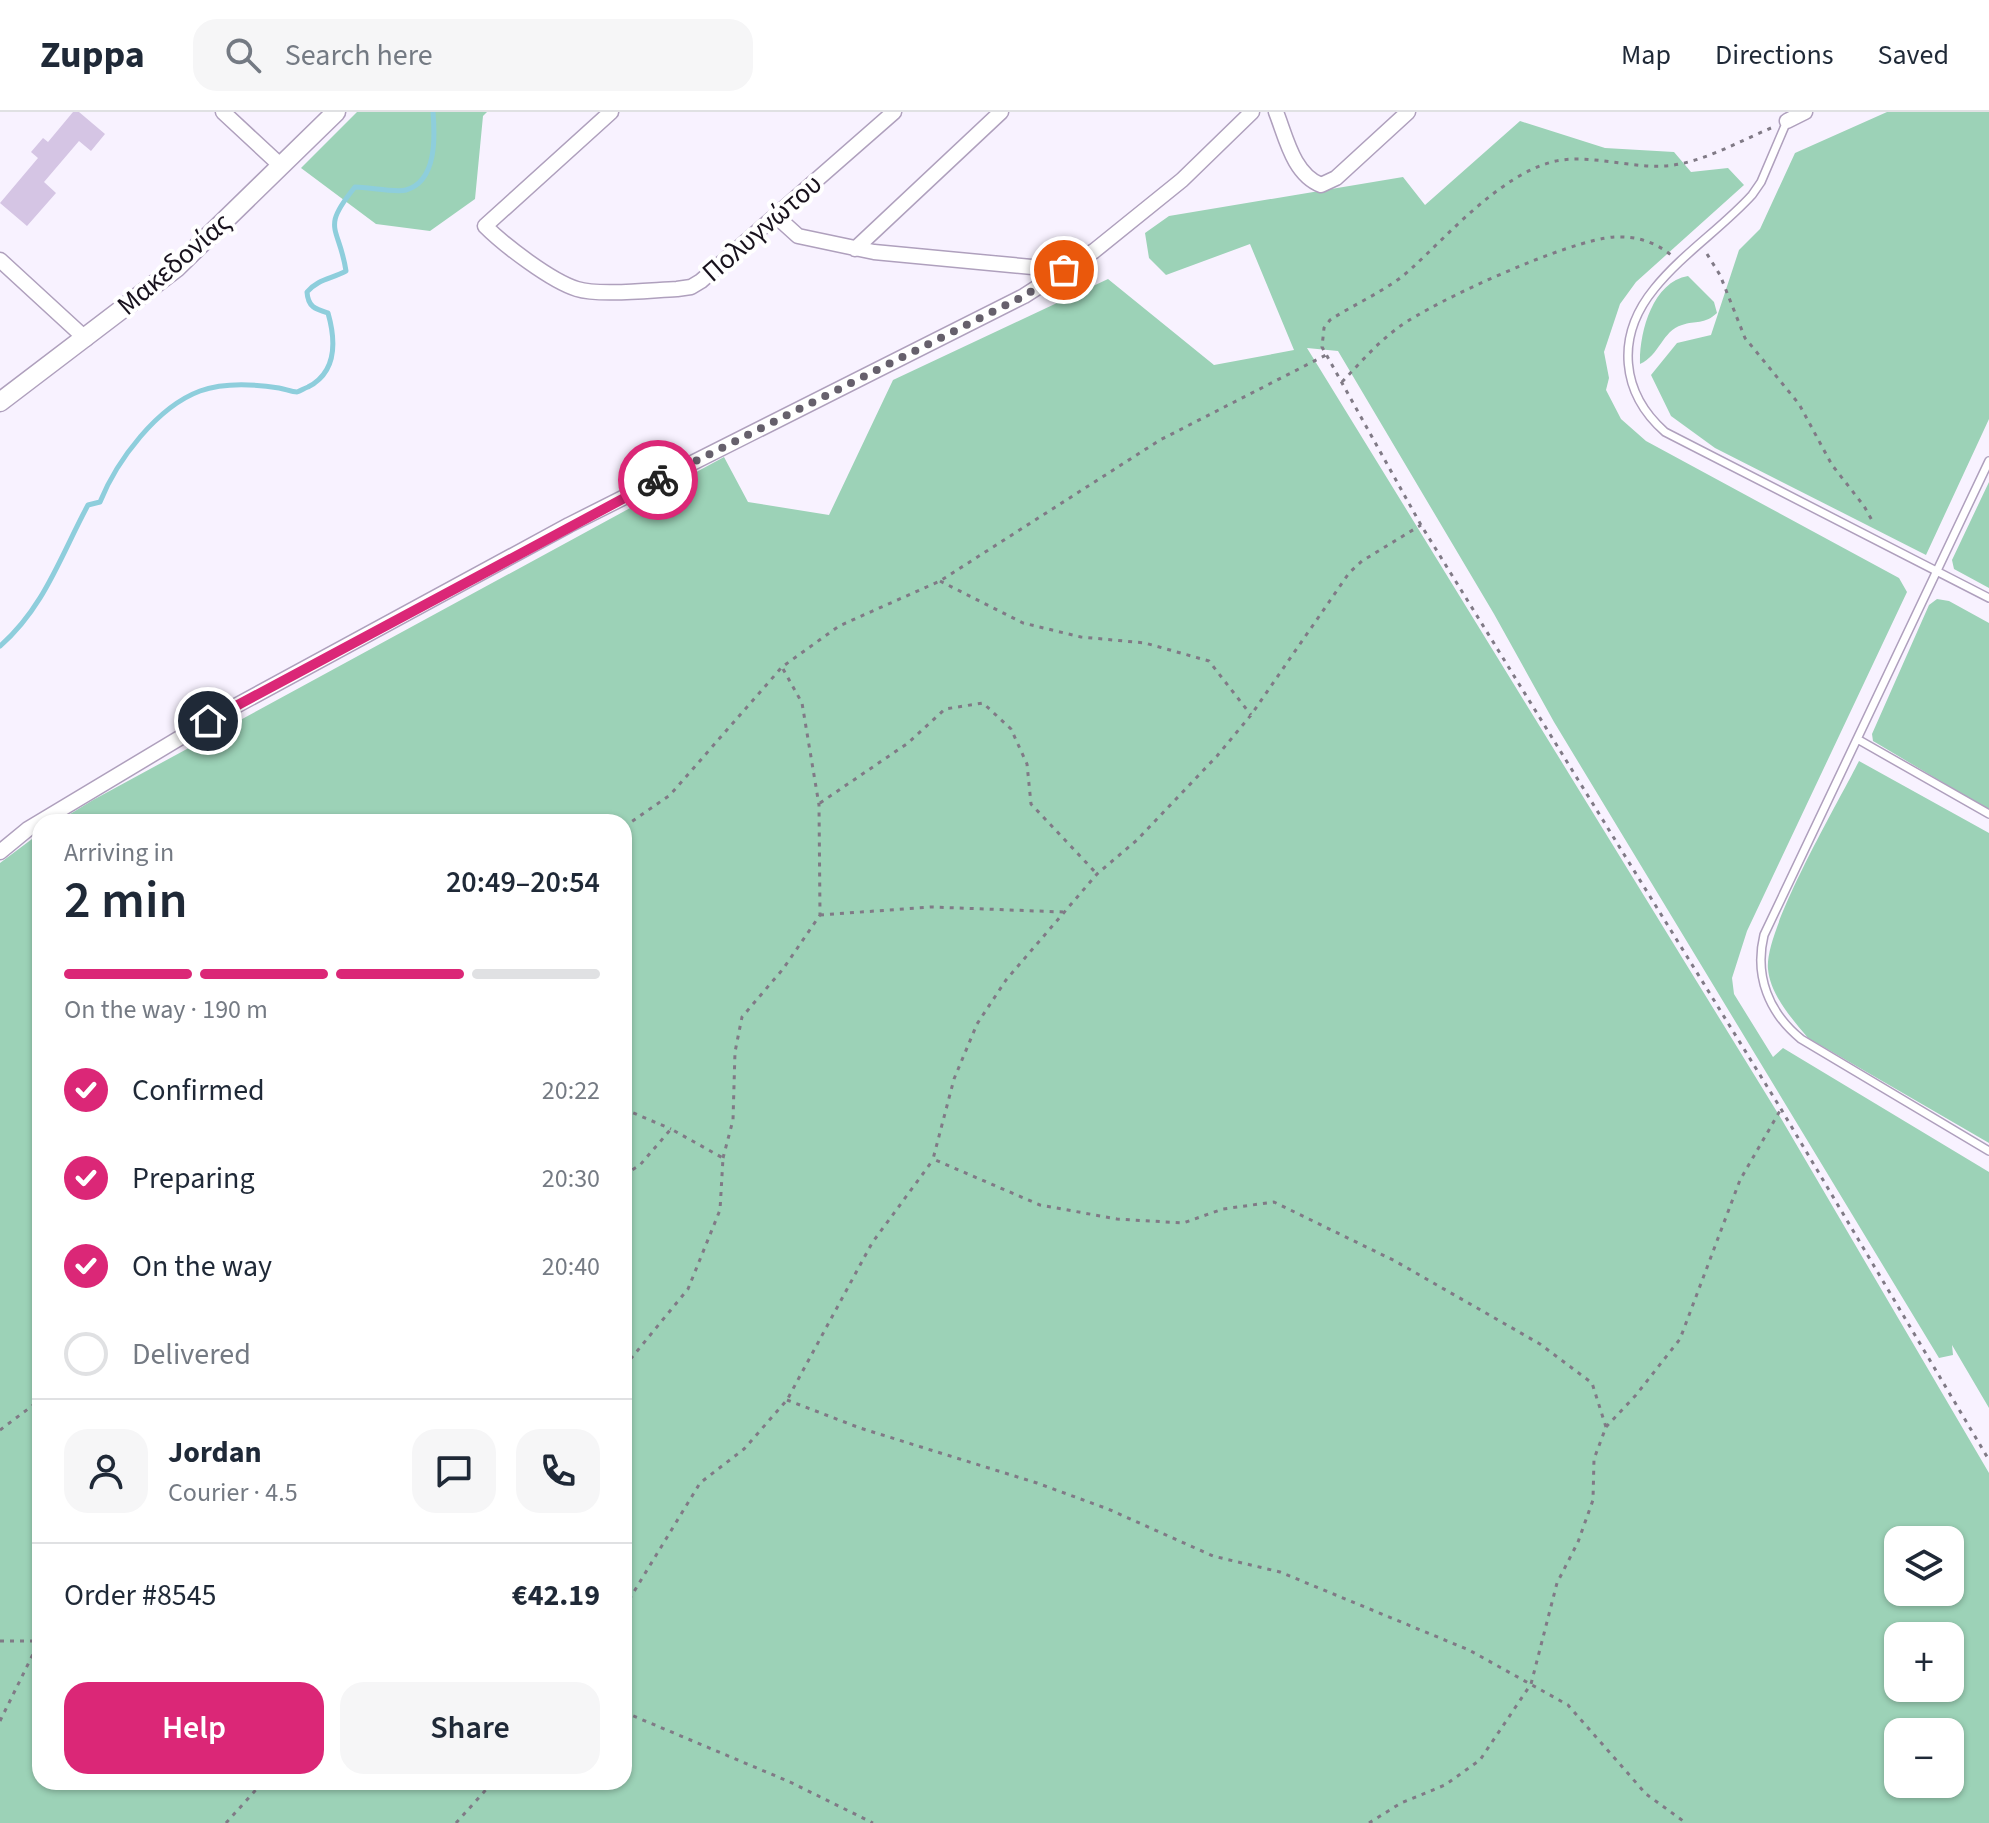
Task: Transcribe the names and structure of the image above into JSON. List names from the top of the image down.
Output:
{
  "streets": {
    "street": ["Πολυγνώτου", "Μακεδονίας"]
  },
  "page": {
    "header": "Zuppa",
    "search": "Search here",
    "nav": ["Map", "Directions", "Saved"],
    "heading": ["2 min", "Arriving in", "20:49–20:54"],
    "panel": [
      "Jordan",
      "Courier · 4.5",
      "Order #8545",
      "€42.19"
    ],
    "bar": "On the way · 190 m",
    "list": [
      ["Confirmed", "20:22"],
      ["Preparing", "20:30"],
      ["On the way", "20:40"],
      "Delivered"
    ],
    "map_buttons": ["+", "−"],
    "buttons": ["Help", "Share"]
  }
}
